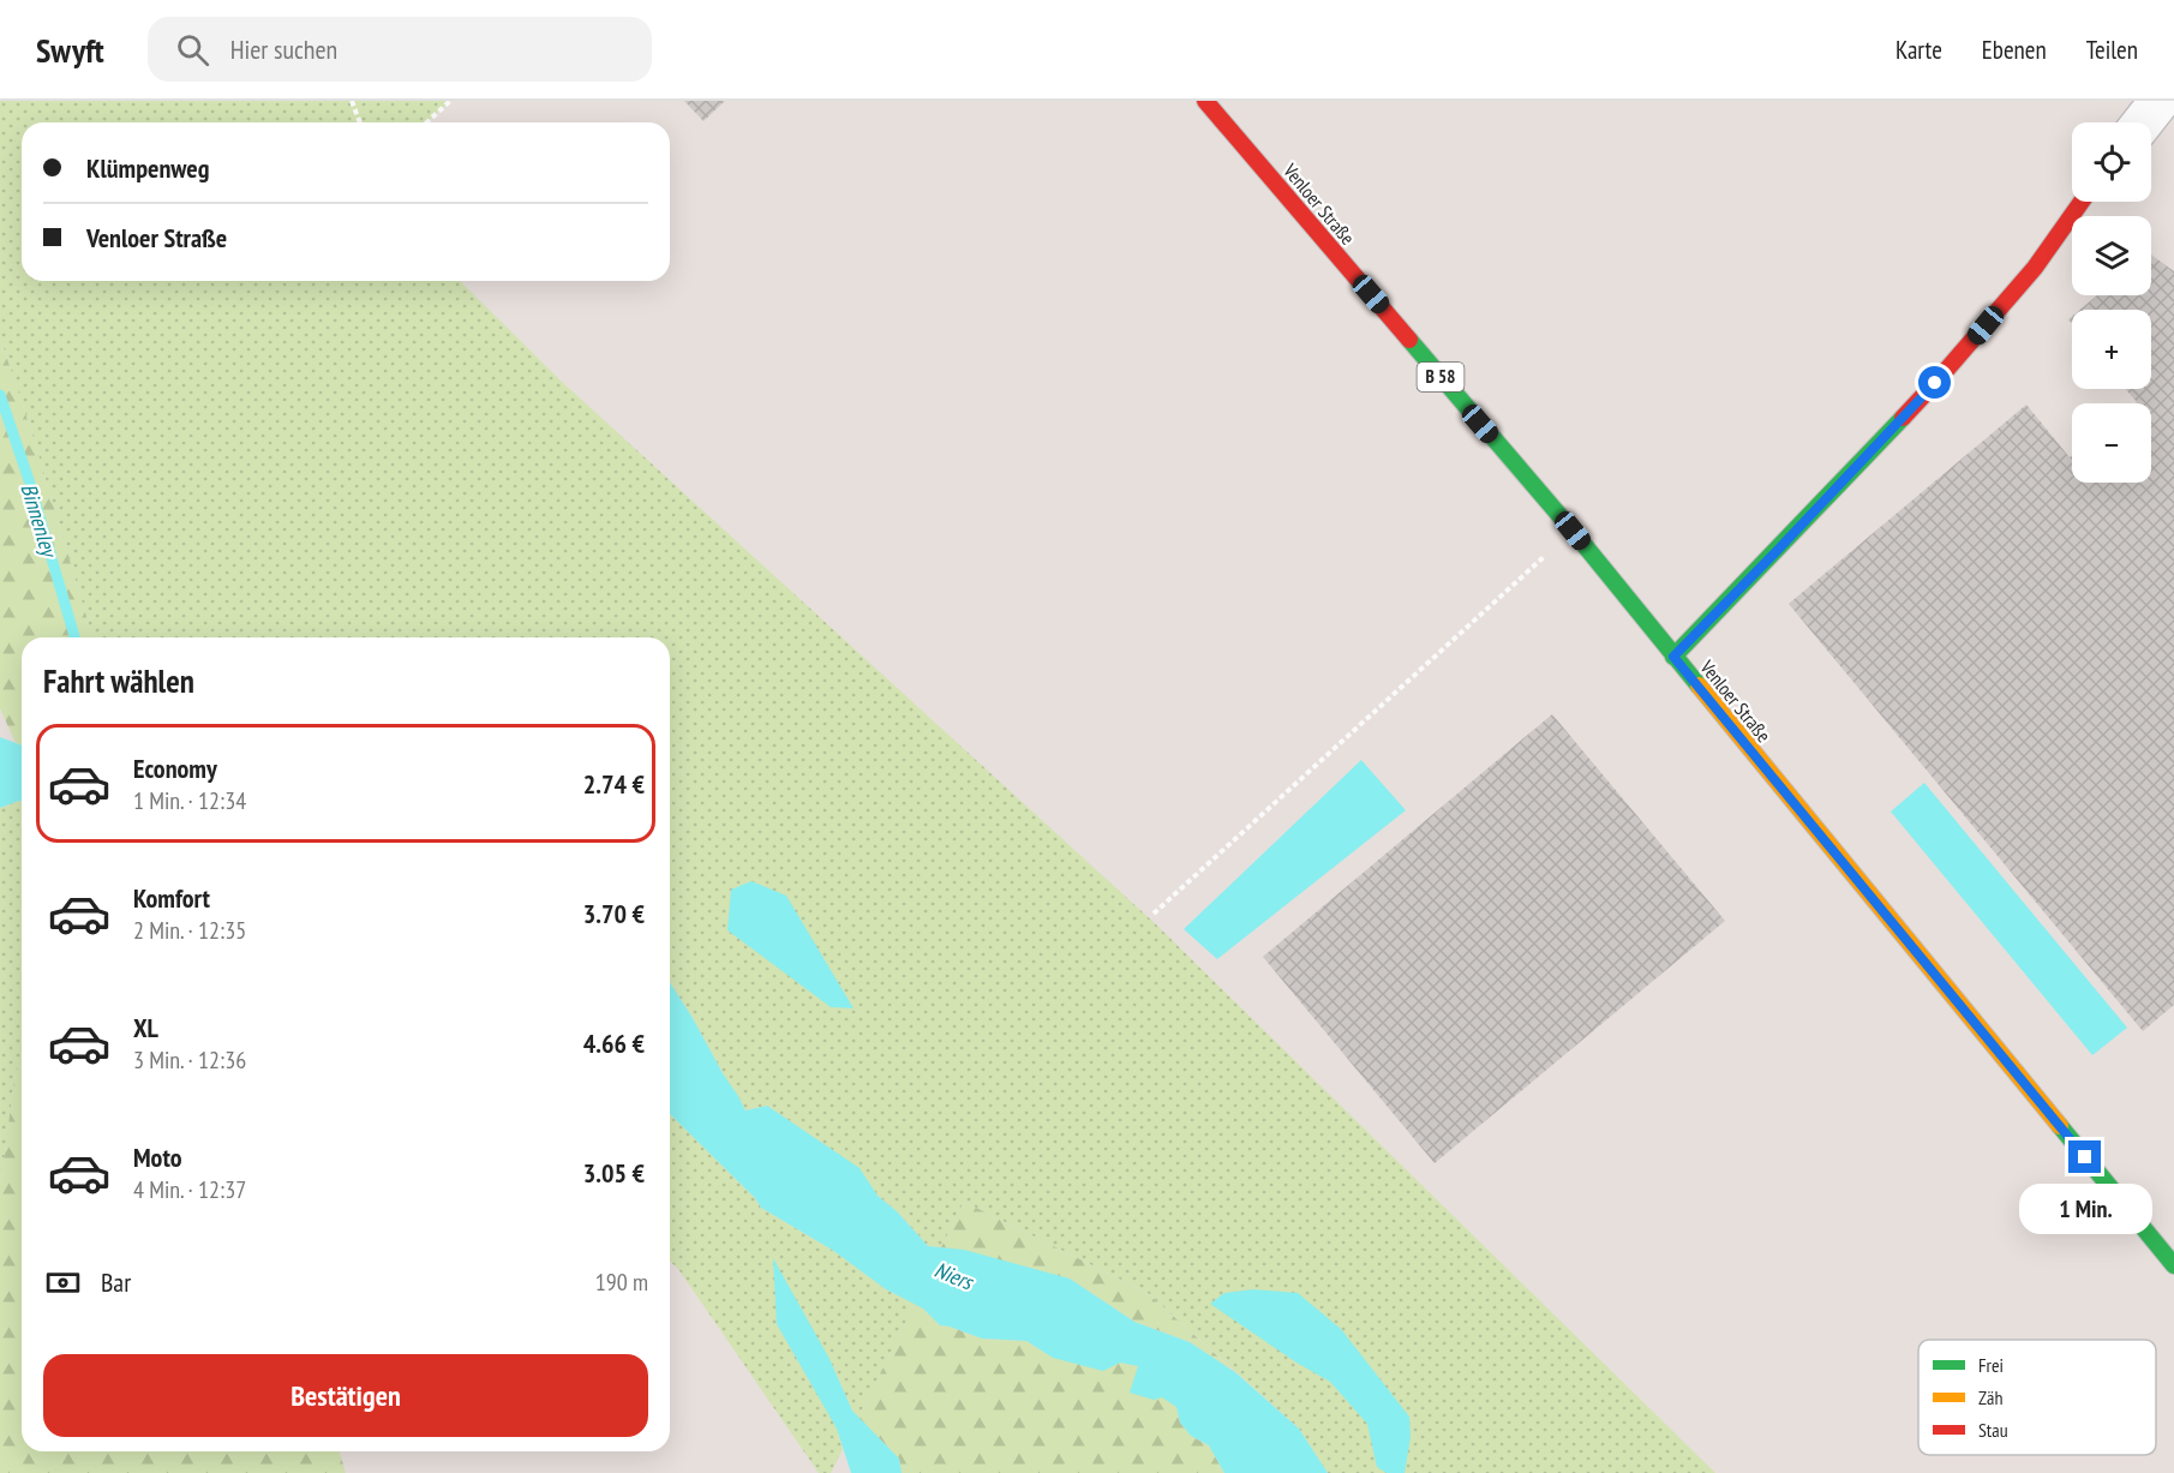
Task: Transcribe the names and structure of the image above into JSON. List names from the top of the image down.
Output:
{
  "streets": {
    "main road": ["Venloer Straße", "B 58"]
  },
  "water": ["Binnenley", "Niers"],
  "legend": ["Frei", "Zäh", "Stau"],
  "page": {
    "header": "Swyft",
    "search": "Hier suchen",
    "nav": ["Karte", "Ebenen", "Teilen"],
    "map_buttons": ["+", "−"],
    "banner": ["Klümpenweg", "Venloer Straße"],
    "heading": "Fahrt wählen",
    "list": [
      {
        "name": "Economy",
        "note": "1 Min. · 12:34",
        "value": "2.74 €"
      },
      {
        "name": "Komfort",
        "note": "2 Min. · 12:35",
        "value": "3.70 €"
      },
      {
        "name": "XL",
        "note": "3 Min. · 12:36",
        "value": "4.66 €"
      },
      {
        "name": "Moto",
        "note": "4 Min. · 12:37",
        "value": "3.05 €"
      }
    ],
    "bubble": "1 Min.",
    "pay": ["Bar", "190 m"],
    "buttons": "Bestätigen"
  }
}
